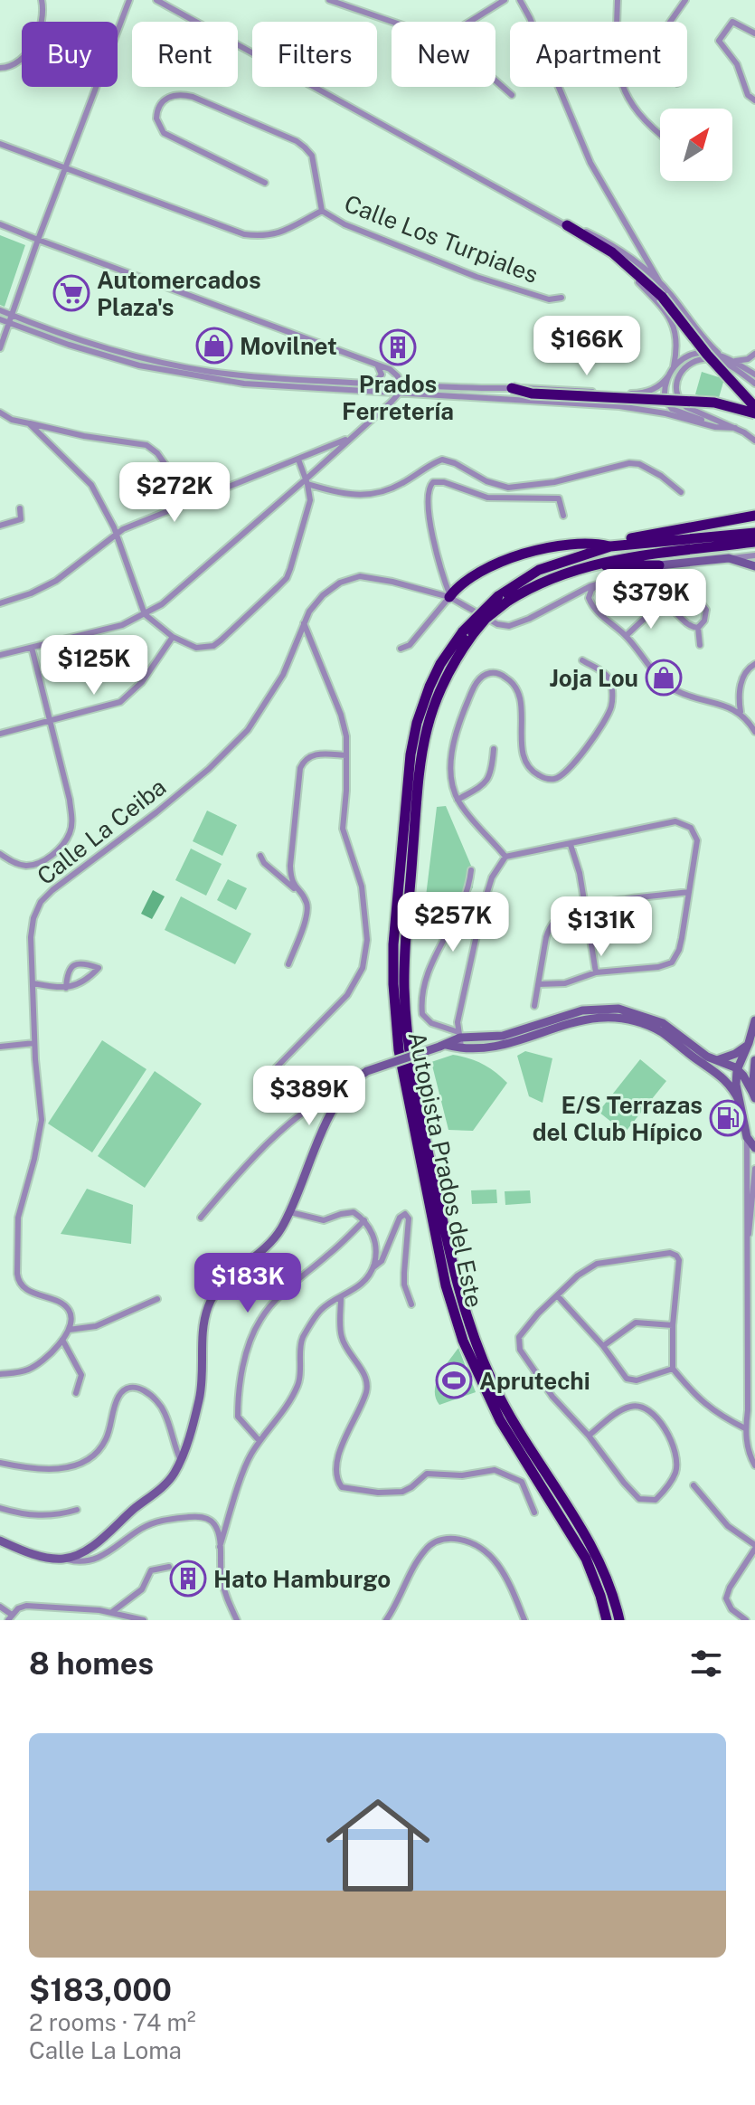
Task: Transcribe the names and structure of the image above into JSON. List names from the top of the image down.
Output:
{
  "streets": {
    "highway": ["Autopista Prados del Este"],
    "street": ["Calle Los Turpiales", "Calle La Ceiba"]
  },
  "places": {
    "supermarket": ["Automercados Plaza's"],
    "shop": ["Movilnet", "Joja Lou"],
    "building": ["Prados Ferretería", "Hato Hamburgo"],
    "fuel station": ["E/S Terrazas del Club Hípico"],
    "sports": ["Aprutechi"]
  },
  "north": "top right",
  "page": {
    "chip": [
      "Buy",
      "Rent",
      "Filters",
      "New",
      "Apartment"
    ],
    "price": [
      "$166K",
      "$272K",
      "$379K",
      "$125K",
      "$257K",
      "$131K",
      "$389K",
      "$183K"
    ],
    "heading": "8 homes",
    "list": [
      {
        "name": "$183,000",
        "note": "2 rooms · 74 m² · Calle La Loma"
      }
    ]
  }
}
